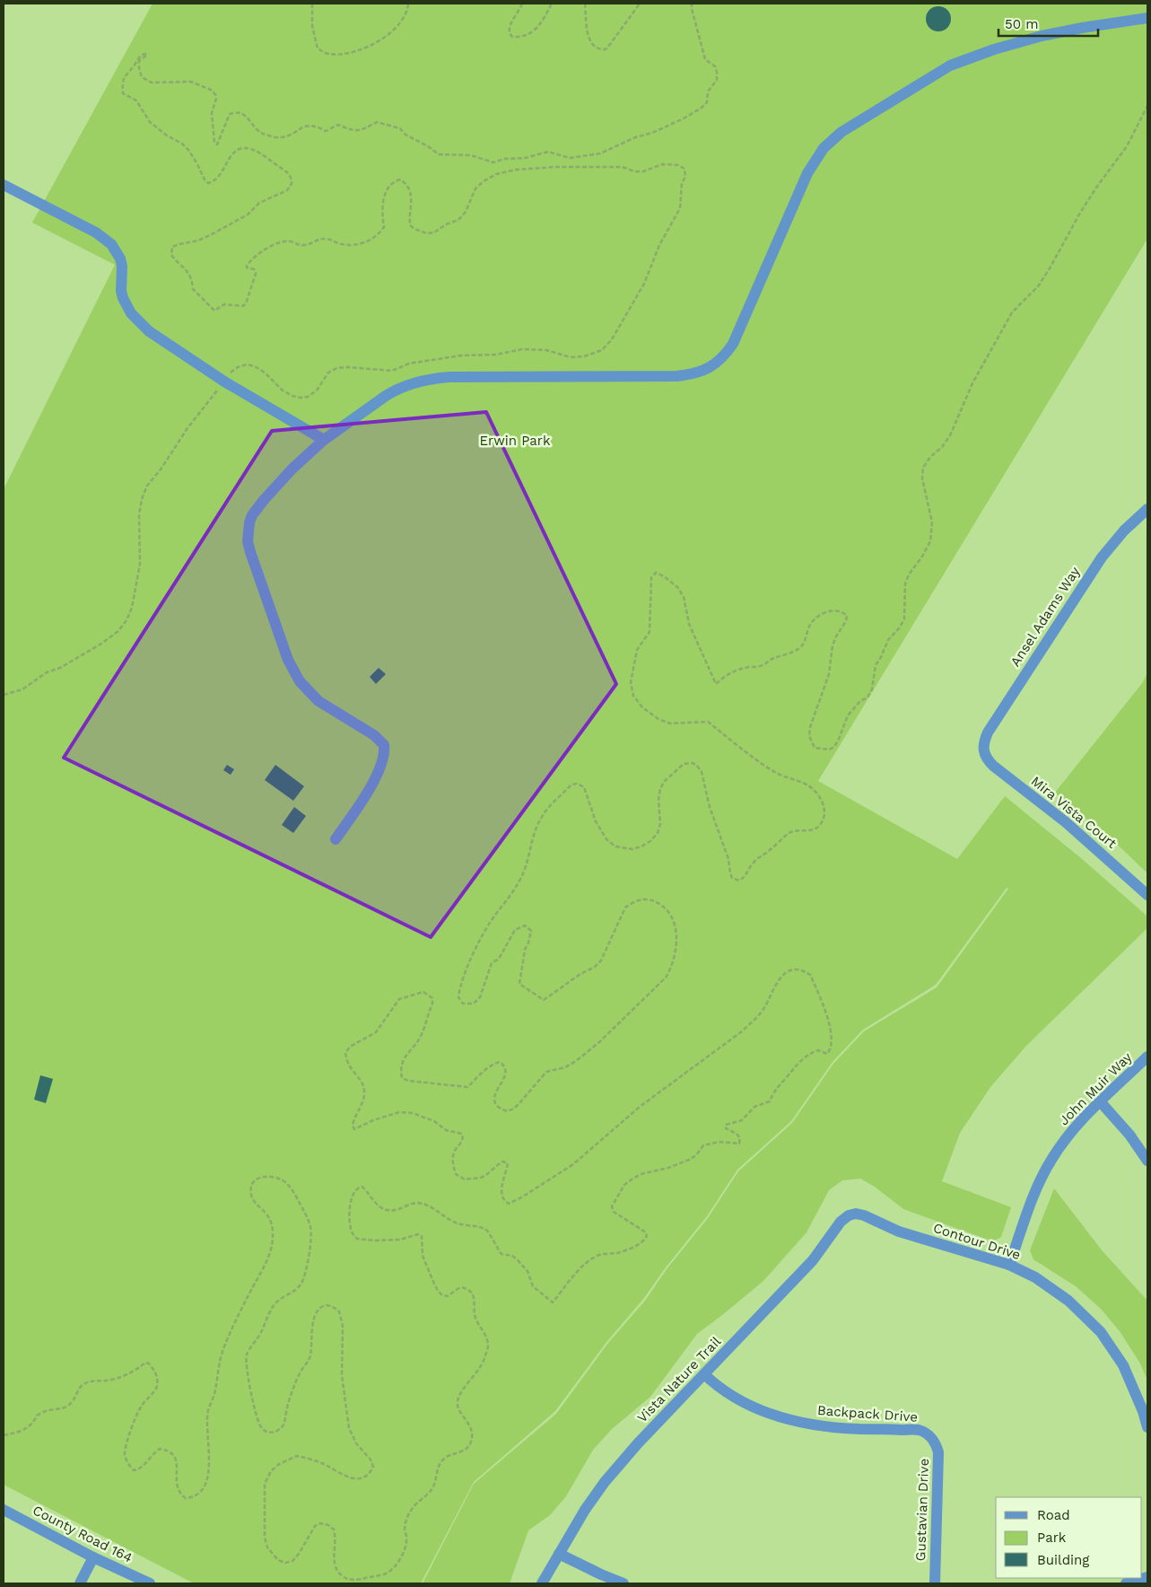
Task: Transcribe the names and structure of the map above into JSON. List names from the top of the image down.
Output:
{
  "streets": {
    "street": [
      "Ansel Adams Way",
      "Mira Vista Court",
      "John Muir Way",
      "Contour Drive",
      "Vista Nature Trail",
      "Backpack Drive",
      "Gustavian Drive",
      "County Road 164"
    ]
  },
  "crossings": [
    ["Ansel Adams Way", "Mira Vista Court"],
    ["John Muir Way", "Contour Drive"],
    ["Contour Drive", "Vista Nature Trail"],
    ["Vista Nature Trail", "Backpack Drive"],
    ["Backpack Drive", "Gustavian Drive"]
  ],
  "parks": ["Erwin Park"],
  "legend": ["Road", "Park", "Building"],
  "scale_bar": "50 m"
}
